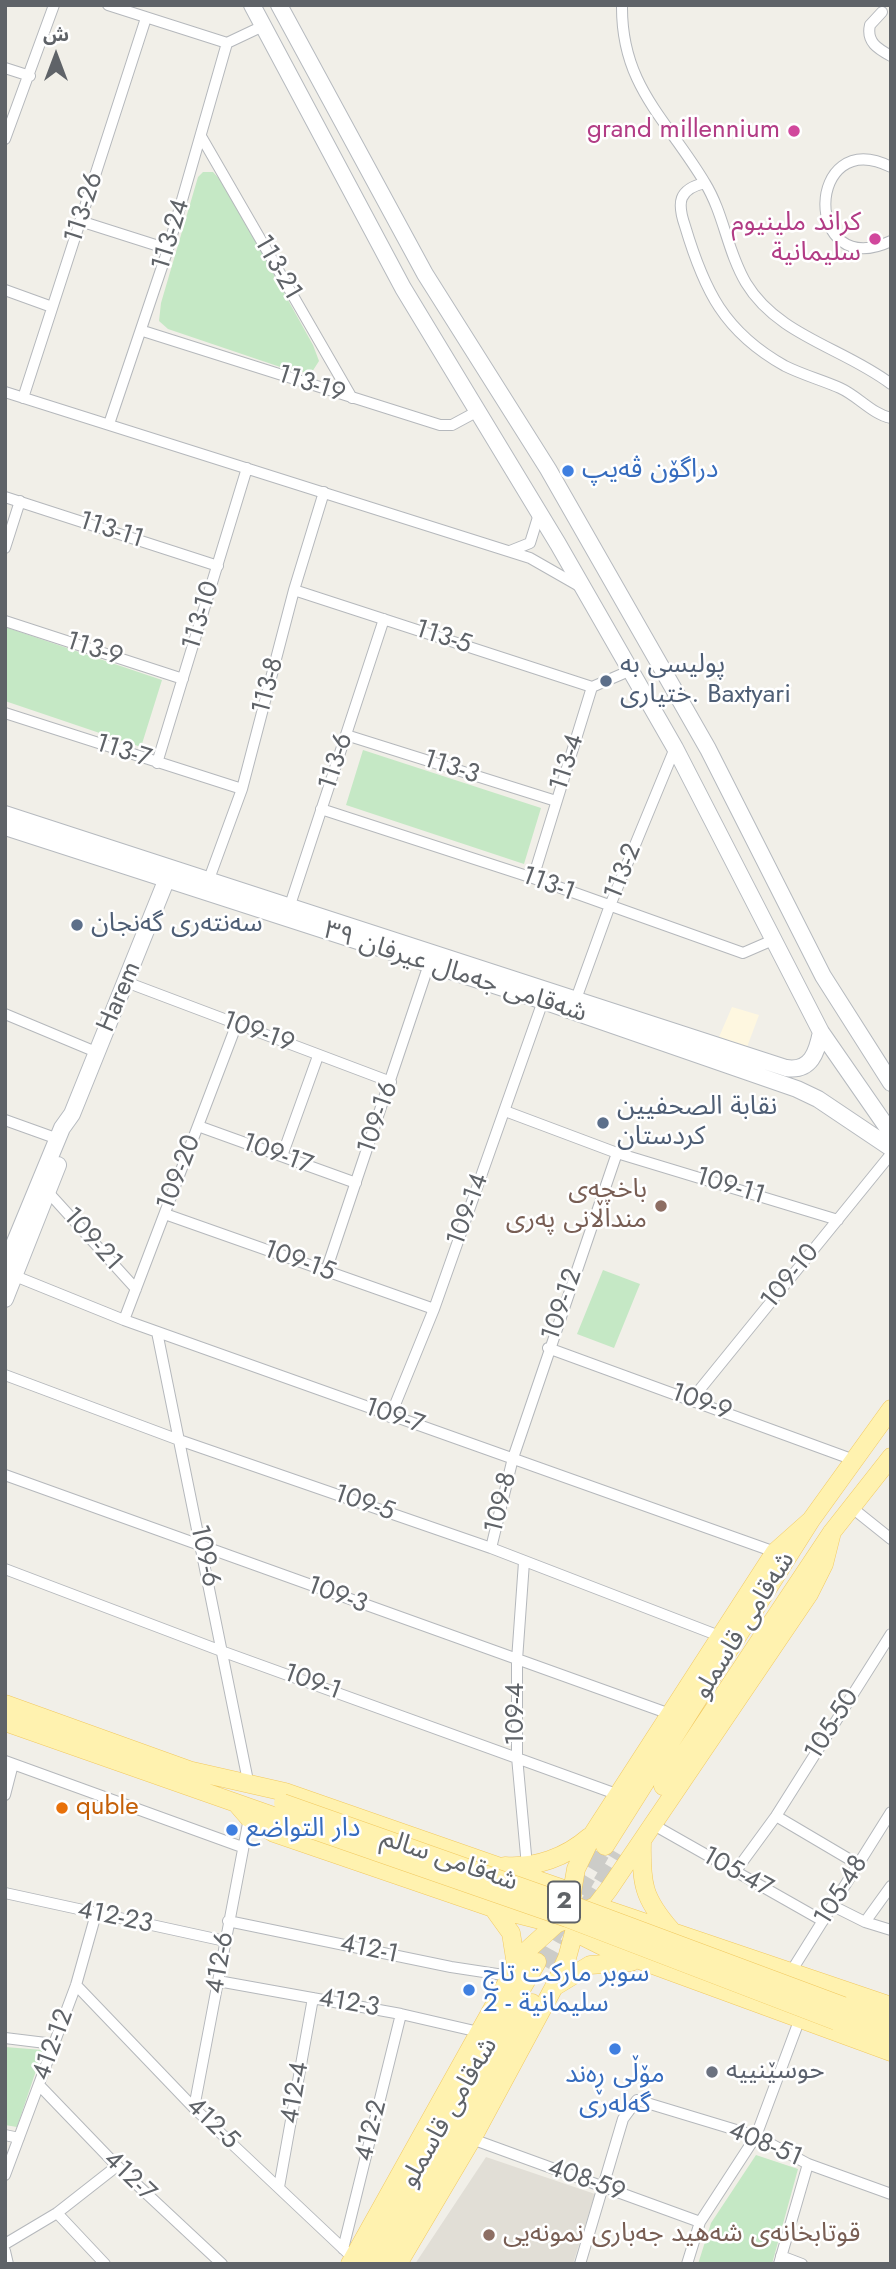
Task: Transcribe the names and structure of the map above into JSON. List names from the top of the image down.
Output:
{
  "streets": {
    "main road": [
      "شەقامی جەمال عیرفان ٣٩",
      "Harem",
      "شەقامی قاسملو",
      "شەقامی سالم",
      "2"
    ],
    "street": [
      "113-26",
      "113-24",
      "113-21",
      "113-19",
      "113-11",
      "113-10",
      "113-5",
      "113-9",
      "113-8",
      "113-7",
      "113-6",
      "113-4",
      "113-3",
      "113-2",
      "113-1",
      "109-19",
      "109-16",
      "109-17",
      "109-20",
      "109-11",
      "109-14",
      "109-21",
      "109-15",
      "109-10",
      "109-12",
      "109-9",
      "109-7",
      "109-8",
      "109-5",
      "109-6",
      "109-3",
      "109-1",
      "109-4",
      "105-50",
      "105-47",
      "105-48",
      "412-23",
      "412-1",
      "412-6",
      "412-3",
      "412-12",
      "412-4",
      "412-5",
      "412-2",
      "408-51",
      "412-7",
      "408-59"
    ]
  },
  "crossings": [
    ["113-24", "113-21"],
    ["113-24", "113-19"],
    ["113-21", "113-19"],
    ["113-11", "113-10"],
    ["113-10", "113-9"],
    ["113-10", "113-7"],
    ["113-5", "113-8"],
    ["113-5", "113-6"],
    ["113-5", "113-4"],
    ["113-8", "113-7"],
    ["113-8", "شەقامی جەمال عیرفان ٣٩"],
    ["113-6", "113-3"],
    ["113-6", "113-1"],
    ["113-6", "شەقامی جەمال عیرفان ٣٩"],
    ["113-4", "113-3"],
    ["113-4", "113-1"],
    ["113-2", "113-1"],
    ["113-2", "شەقامی جەمال عیرفان ٣٩"],
    ["شەقامی جەمال عیرفان ٣٩", "Harem"],
    ["شەقامی جەمال عیرفان ٣٩", "109-16"],
    ["شەقامی جەمال عیرفان ٣٩", "109-14"],
    ["Harem", "109-19"],
    ["Harem", "109-21"],
    ["Harem", "109-7"],
    ["109-19", "109-16"],
    ["109-19", "109-20"],
    ["109-16", "109-17"],
    ["109-16", "109-15"],
    ["109-17", "109-20"],
    ["109-20", "109-21"],
    ["109-20", "109-15"],
    ["109-20", "109-7"],
    ["109-11", "109-14"],
    ["109-11", "109-10"],
    ["109-11", "109-12"],
    ["109-14", "109-15"],
    ["109-14", "109-7"],
    ["109-10", "109-9"],
    ["109-12", "109-9"],
    ["109-12", "109-7"],
    ["109-12", "109-8"],
    ["109-9", "شەقامی قاسملو"],
    ["109-7", "109-8"],
    ["109-7", "109-6"],
    ["109-8", "109-5"],
    ["109-5", "109-6"],
    ["109-5", "109-4"],
    ["109-6", "109-3"],
    ["109-6", "109-1"],
    ["109-3", "109-4"],
    ["شەقامی قاسملو", "412-5"],
    ["شەقامی قاسملو", "412-2"],
    ["109-1", "109-4"],
    ["105-50", "105-47"],
    ["105-47", "105-48"],
    ["412-23", "412-6"],
    ["412-23", "412-12"],
    ["412-1", "412-6"],
    ["412-6", "412-3"],
    ["412-6", "412-5"],
    ["412-3", "412-4"],
    ["412-3", "412-2"],
    ["412-12", "412-5"],
    ["412-12", "412-7"],
    ["412-4", "412-5"],
    ["412-5", "412-2"],
    ["408-51", "408-59"]
  ],
  "places": [
    "grand millennium",
    "كراند ملينيوم سليمانية",
    "دراگۆن ڤەیپ",
    "پولیسی به ختیاری. Baxtyari",
    "سەنتەری گەنجان",
    "نقابة الصحفیین کردستان",
    "باخچەی منداڵانی پەری",
    "quble",
    "دار التواضع",
    "سوبر ماركت تاج 2 - سليمانية",
    "مۆڵی ڕەند گەلەری",
    "حوسێنییە",
    "قوتابخانەی شەهید جەباری نمونەیی"
  ],
  "north": "top"
}
